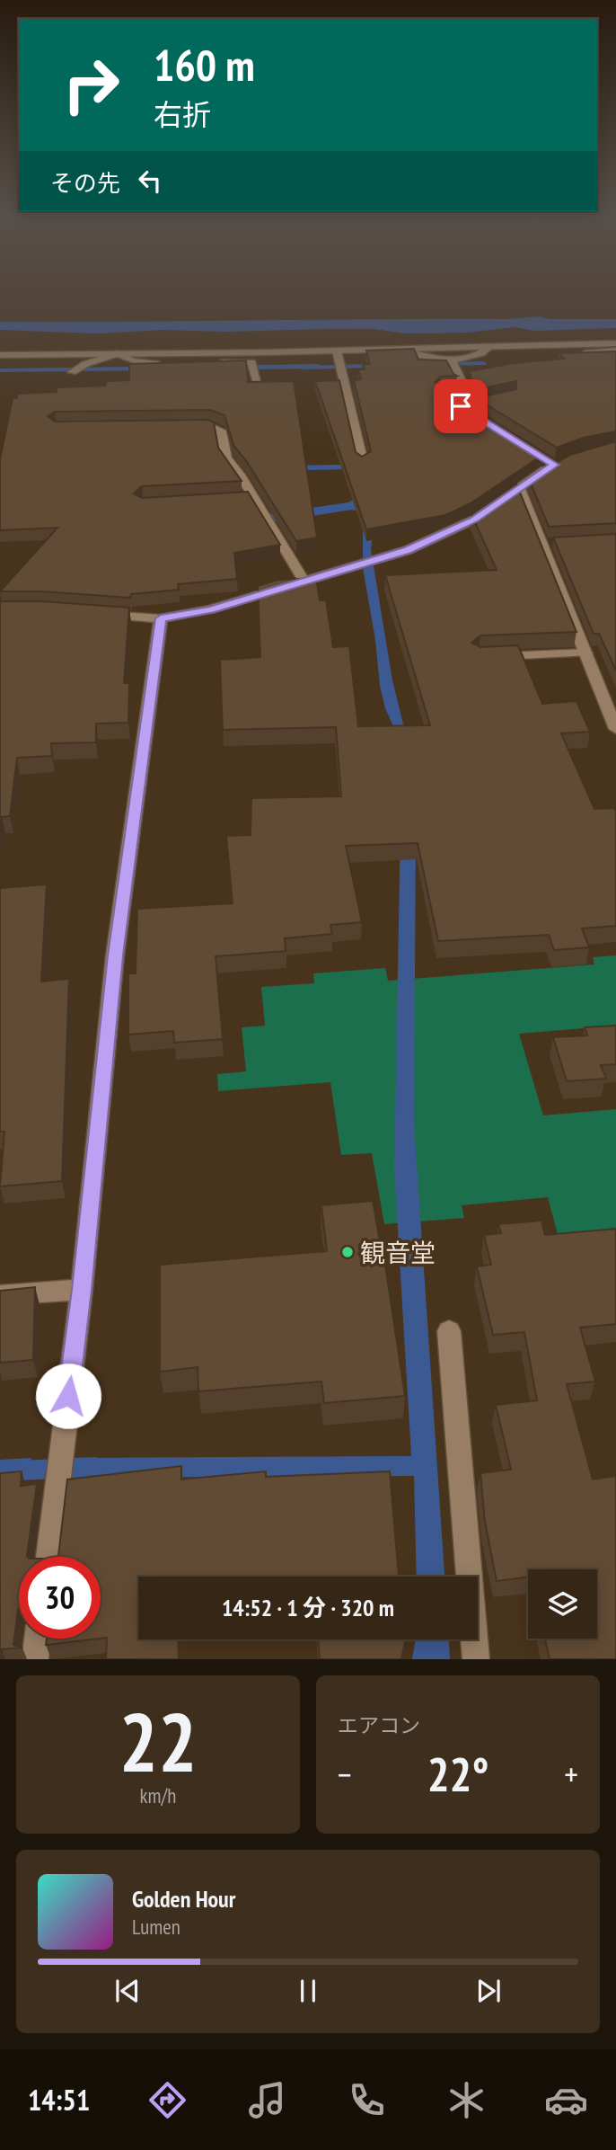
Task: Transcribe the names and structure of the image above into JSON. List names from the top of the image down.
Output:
{
  "places": ["観音堂"],
  "page": {
    "turn": ["160 m", "右折"],
    "then": "その先",
    "limit": "30",
    "trip": "14:52 · 1 分 · 320 m",
    "tile": [
      ["22", "km/h"],
      "エアコン"
    ],
    "heat": ["−", "22°", "+"],
    "song": ["Golden Hour", "Lumen"],
    "tabs": "14:51"
  }
}
